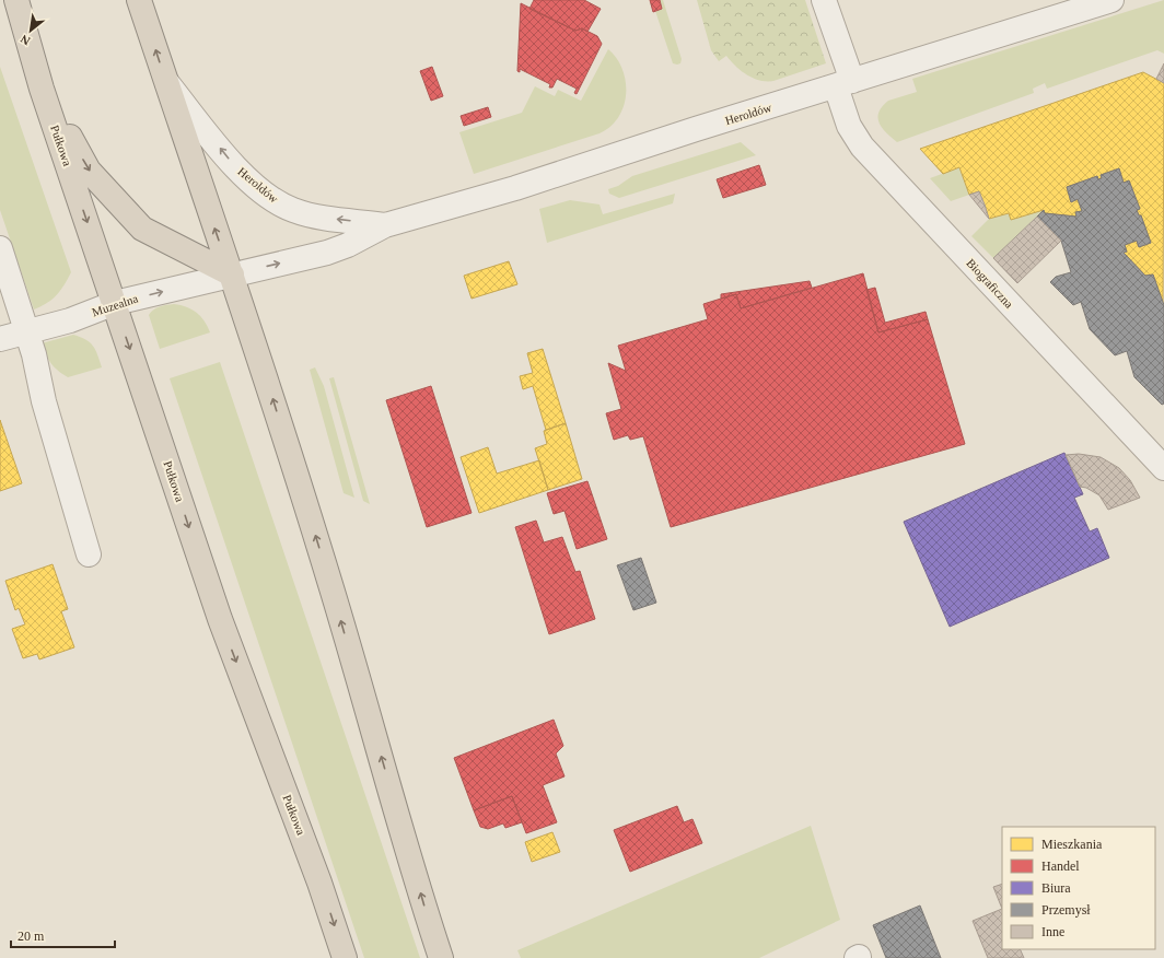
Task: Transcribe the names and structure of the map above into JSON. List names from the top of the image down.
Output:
{
  "streets": {
    "highway": ["Pułkowa"],
    "street": ["Heroldów", "Biograficzna", "Muzealna"]
  },
  "crossings": [
    ["Heroldów", "Biograficzna"],
    ["Heroldów", "Muzealna"],
    ["Pułkowa", "Muzealna"]
  ],
  "one_way": ["Muzealna"],
  "legend": [
    "Mieszkania",
    "Handel",
    "Biura",
    "Przemysł",
    "Inne"
  ],
  "scale_bar": "20 m",
  "north": "bottom left"
}
